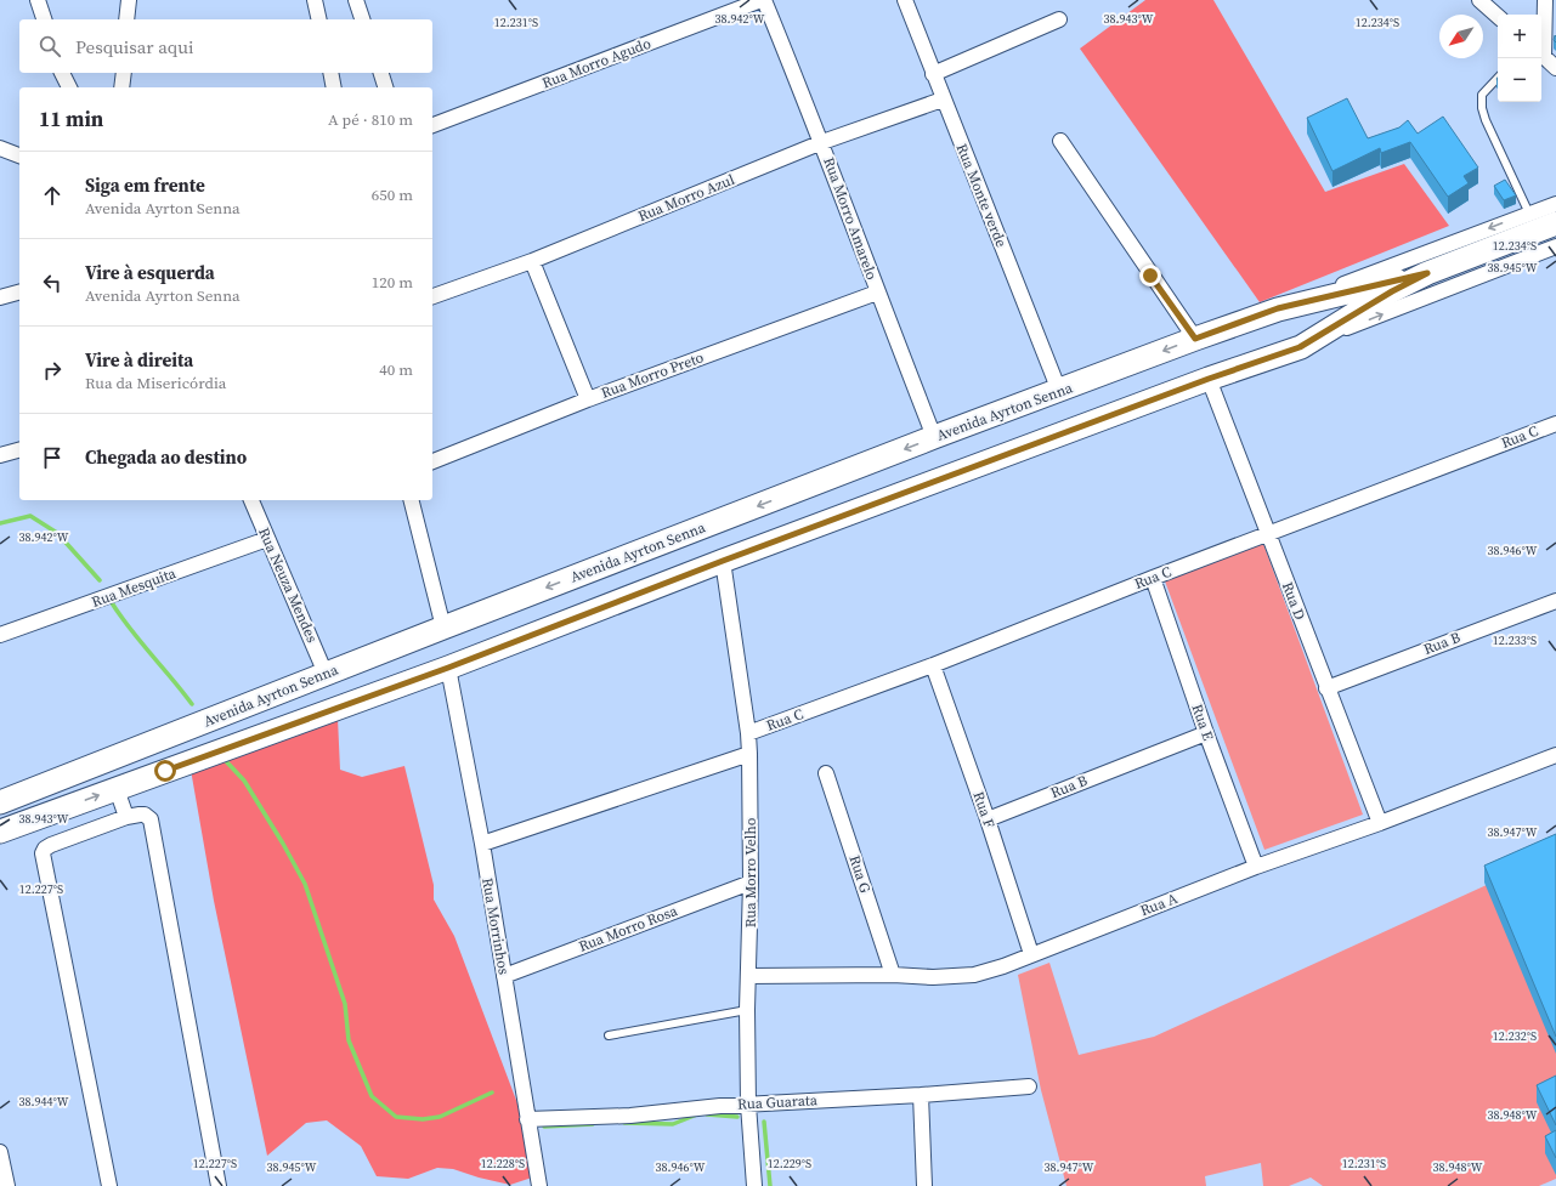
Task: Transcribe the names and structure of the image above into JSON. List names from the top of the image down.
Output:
{
  "streets": {
    "main road": ["Avenida Ayrton Senna"],
    "street": [
      "Rua Morro Agudo",
      "Rua Monte verde",
      "Rua Morro Azul",
      "Rua Morro Amarelo",
      "Rua Morro Preto",
      "Rua C",
      "Rua Neuza Mendes",
      "Rua Mesquita",
      "Rua D",
      "Rua B",
      "Rua E",
      "Rua F",
      "Rua Morro Velho",
      "Rua G",
      "Rua A",
      "Rua Morrinhos",
      "Rua Morro Rosa",
      "Rua Guarata"
    ]
  },
  "crossings": [
    ["Rua Morro Agudo", "Rua Morro Amarelo"],
    ["Rua Monte verde", "Rua Morro Azul"],
    ["Rua Monte verde", "Avenida Ayrton Senna"],
    ["Rua Morro Azul", "Rua Morro Amarelo"],
    ["Rua Morro Amarelo", "Rua Morro Preto"],
    ["Rua Morro Amarelo", "Avenida Ayrton Senna"],
    ["Avenida Ayrton Senna", "Rua Neuza Mendes"],
    ["Rua C", "Rua D"],
    ["Rua C", "Rua E"],
    ["Rua C", "Rua F"],
    ["Rua C", "Rua Morro Velho"],
    ["Rua Neuza Mendes", "Rua Mesquita"],
    ["Rua D", "Rua B"],
    ["Rua D", "Rua A"],
    ["Rua B", "Rua E"],
    ["Rua B", "Rua F"],
    ["Rua E", "Rua A"],
    ["Rua F", "Rua A"],
    ["Rua Morro Velho", "Rua A"],
    ["Rua Morro Velho", "Rua Morro Rosa"],
    ["Rua Morro Velho", "Rua Guarata"],
    ["Rua G", "Rua A"],
    ["Rua Morrinhos", "Rua Morro Rosa"],
    ["Rua Morrinhos", "Rua Guarata"]
  ],
  "one_way": ["Avenida Ayrton Senna"],
  "north": "bottom left",
  "page": {
    "map_buttons": ["+", "−"],
    "search": "Pesquisar aqui",
    "heading": ["11 min", "A pé · 810 m"],
    "list": [
      ["Siga em frente", "Avenida Ayrton Senna", "650 m"],
      ["Vire à esquerda", "Avenida Ayrton Senna", "120 m"],
      ["Vire à direita", "Rua da Misericórdia", "40 m"],
      "Chegada ao destino"
    ]
  },
  "coordinates": [
    "38.942°W",
    "38.943°W",
    "12.231°S",
    "12.234°S",
    "38.945°W",
    "38.946°W",
    "12.233°S",
    "38.947°W",
    "12.227°S",
    "12.232°S",
    "38.944°W",
    "38.948°W",
    "12.228°S",
    "12.229°S"
  ]
}
